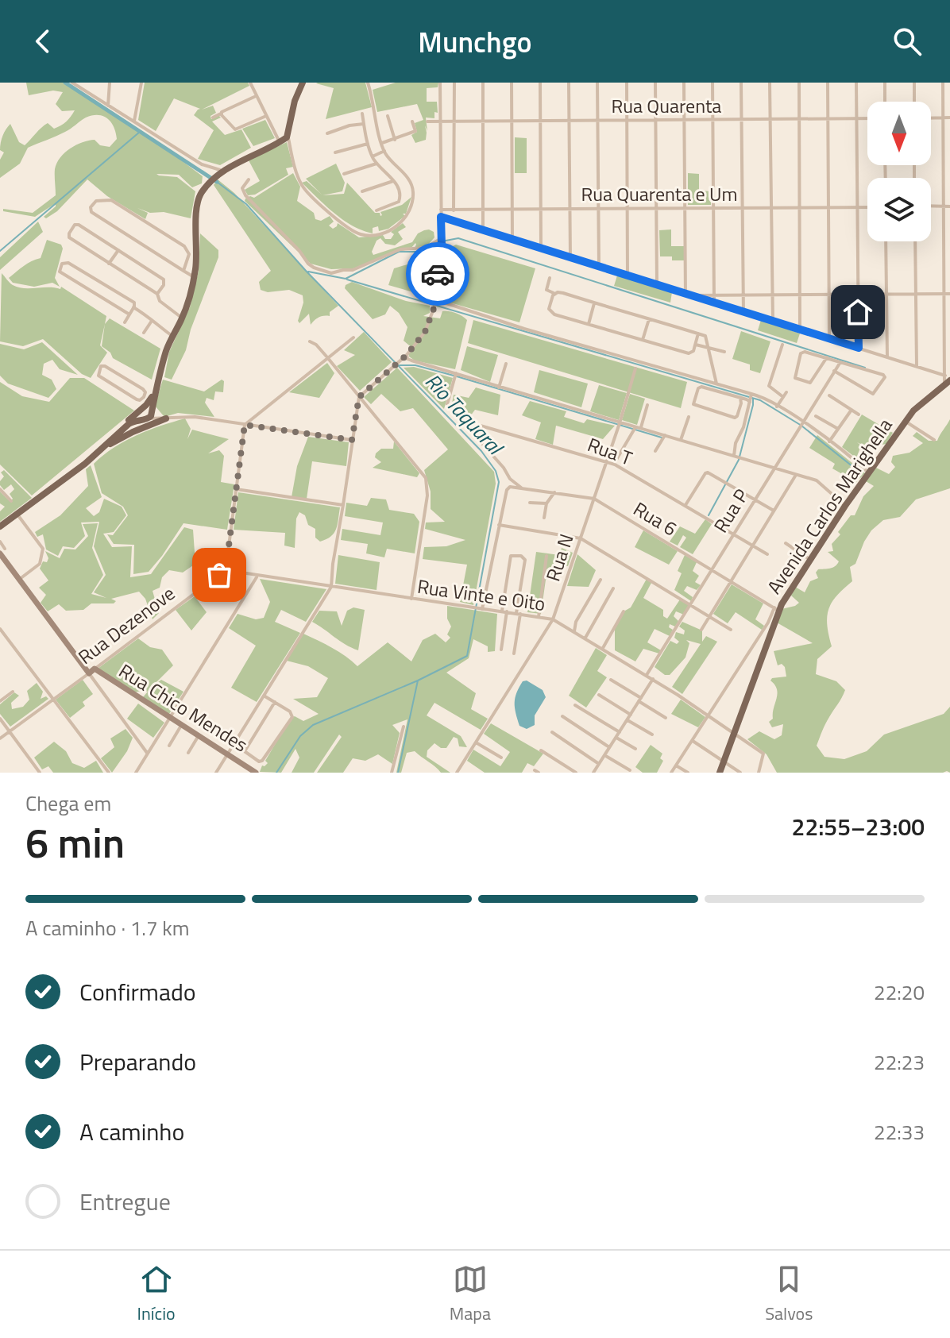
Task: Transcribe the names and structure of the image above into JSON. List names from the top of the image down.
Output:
{
  "streets": {
    "main road": ["Avenida Carlos Marighella", "Rua Chico Mendes"],
    "street": [
      "Rua Quarenta",
      "Rua Quarenta e Um",
      "Rua T",
      "Rua P",
      "Rua 6",
      "Rua N",
      "Rua Vinte e Oito",
      "Rua Dezenove"
    ]
  },
  "crossings": [
    ["Rua T", "Rua P"],
    ["Rua T", "Rua N"],
    ["Avenida Carlos Marighella", "Rua 6"],
    ["Avenida Carlos Marighella", "Rua Vinte e Oito"],
    ["Rua P", "Rua 6"],
    ["Rua P", "Rua Vinte e Oito"],
    ["Rua 6", "Rua N"],
    ["Rua N", "Rua Vinte e Oito"],
    ["Rua Vinte e Oito", "Rua Dezenove"],
    ["Rua Dezenove", "Rua Chico Mendes"]
  ],
  "water": ["Rio Taquaral"],
  "north": "bottom",
  "page": {
    "header": "Munchgo",
    "heading": ["6 min", "Chega em", "22:55–23:00"],
    "bar": "A caminho · 1.7 km",
    "list": [
      ["Confirmado", "22:20"],
      ["Preparando", "22:23"],
      ["A caminho", "22:33"],
      "Entregue"
    ],
    "tabs": ["Início", "Mapa", "Salvos"]
  }
}
